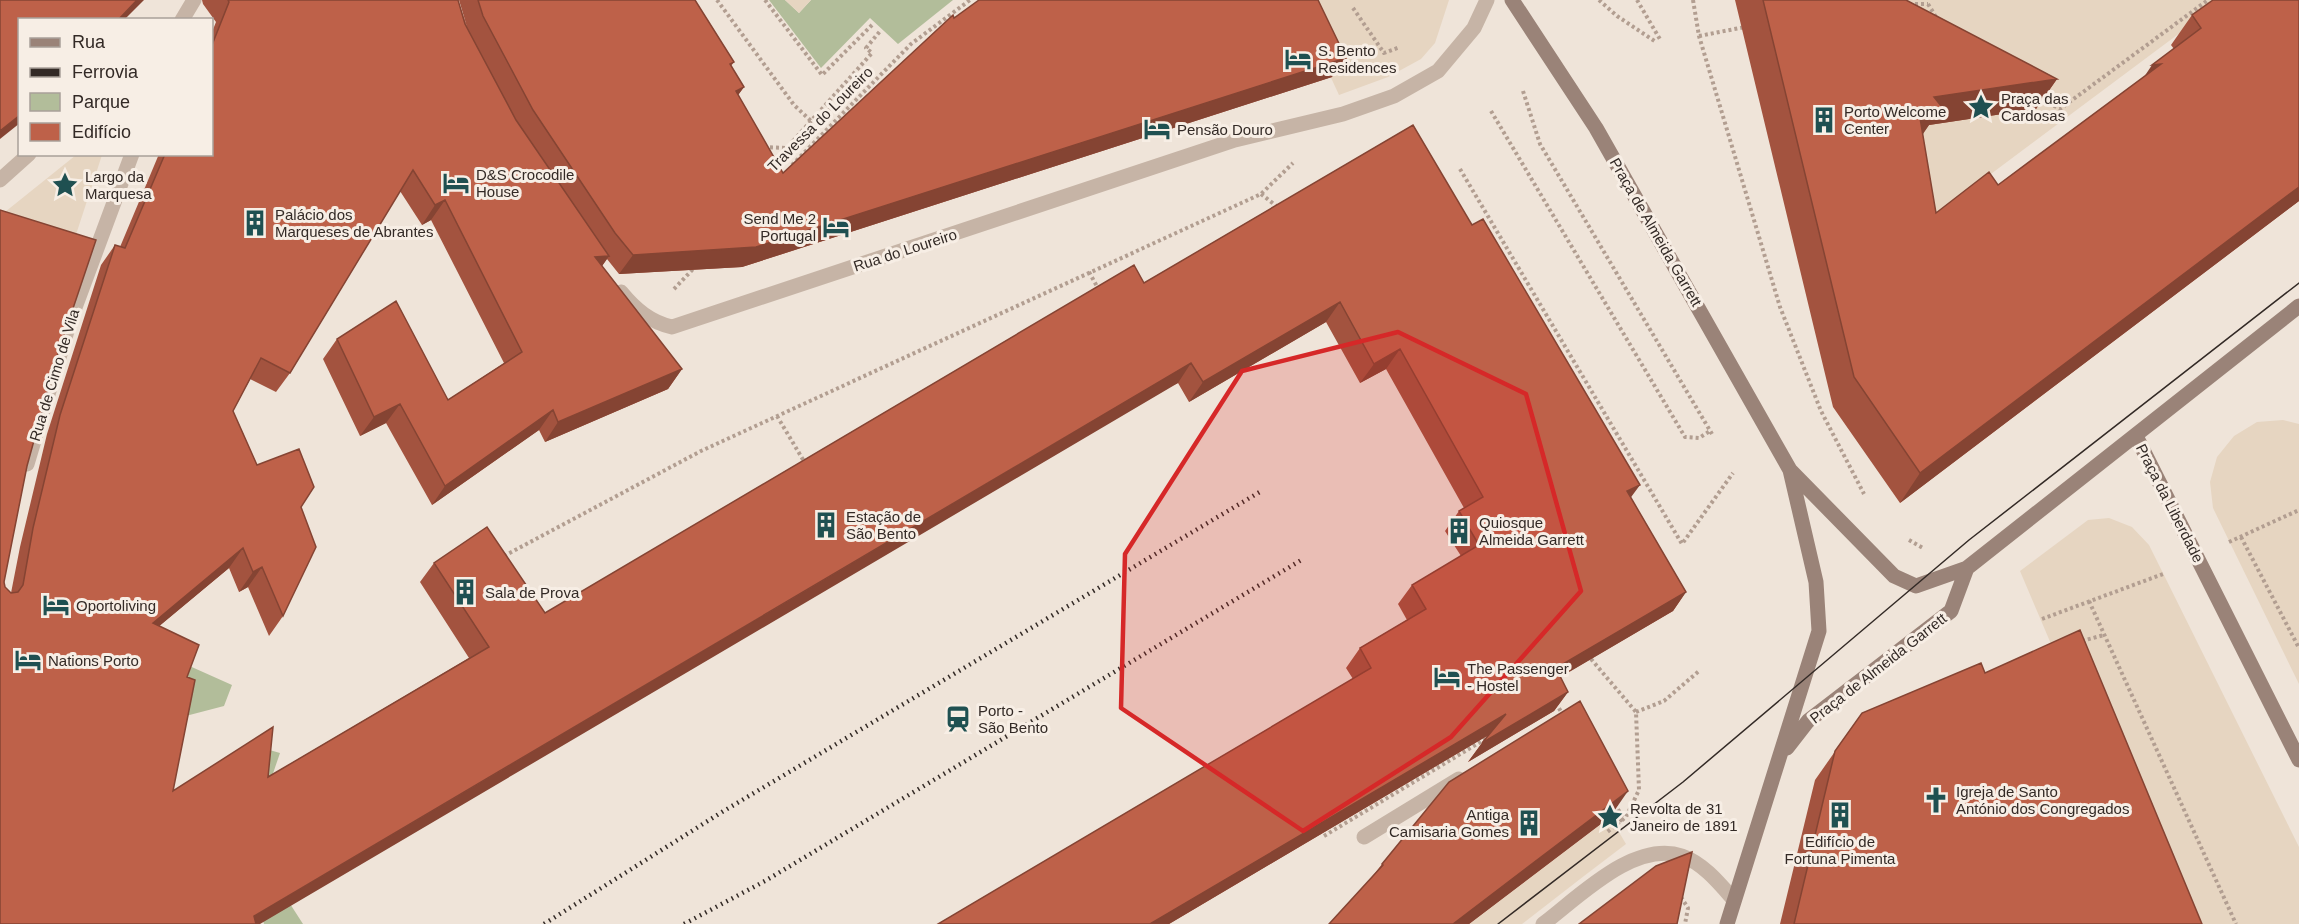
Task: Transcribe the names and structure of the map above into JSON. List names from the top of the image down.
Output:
{
  "streets": {
    "main road": ["Praça de Almeida Garrett", "Praça da Liberdade"],
    "street": ["Rua do Loureiro", "Rua de Cimo de Vila"],
    "path": ["Travessa do Loureiro"]
  },
  "crossings": [
    ["Praça de Almeida Garrett", "Praça da Liberdade"]
  ],
  "places": {
    "hotel": [
      "S. Bento Residences",
      "Pensão Douro",
      "D&S Crocodile House",
      "Send Me 2 Portugal",
      "Oportoliving",
      "Nations Porto",
      "The Passenger - Hostel"
    ],
    "place": ["Praça das Cardosas", "Largo da Marquesa", "Revolta de 31 Janeiro de 1891"],
    "building": [
      "Porto Welcome Center",
      "Palácio dos Marqueses de Abrantes",
      "Estação de São Bento",
      "Quiosque Almeida Garrett",
      "Sala de Prova",
      "Edifício de Fortuna Pimenta",
      "Antiga Camisaria Gomes"
    ],
    "station": ["Porto - São Bento"],
    "church": ["Igreja de Santo António dos Congregados"]
  },
  "legend": [
    "Rua",
    "Ferrovia",
    "Parque",
    "Edifício"
  ]
}
